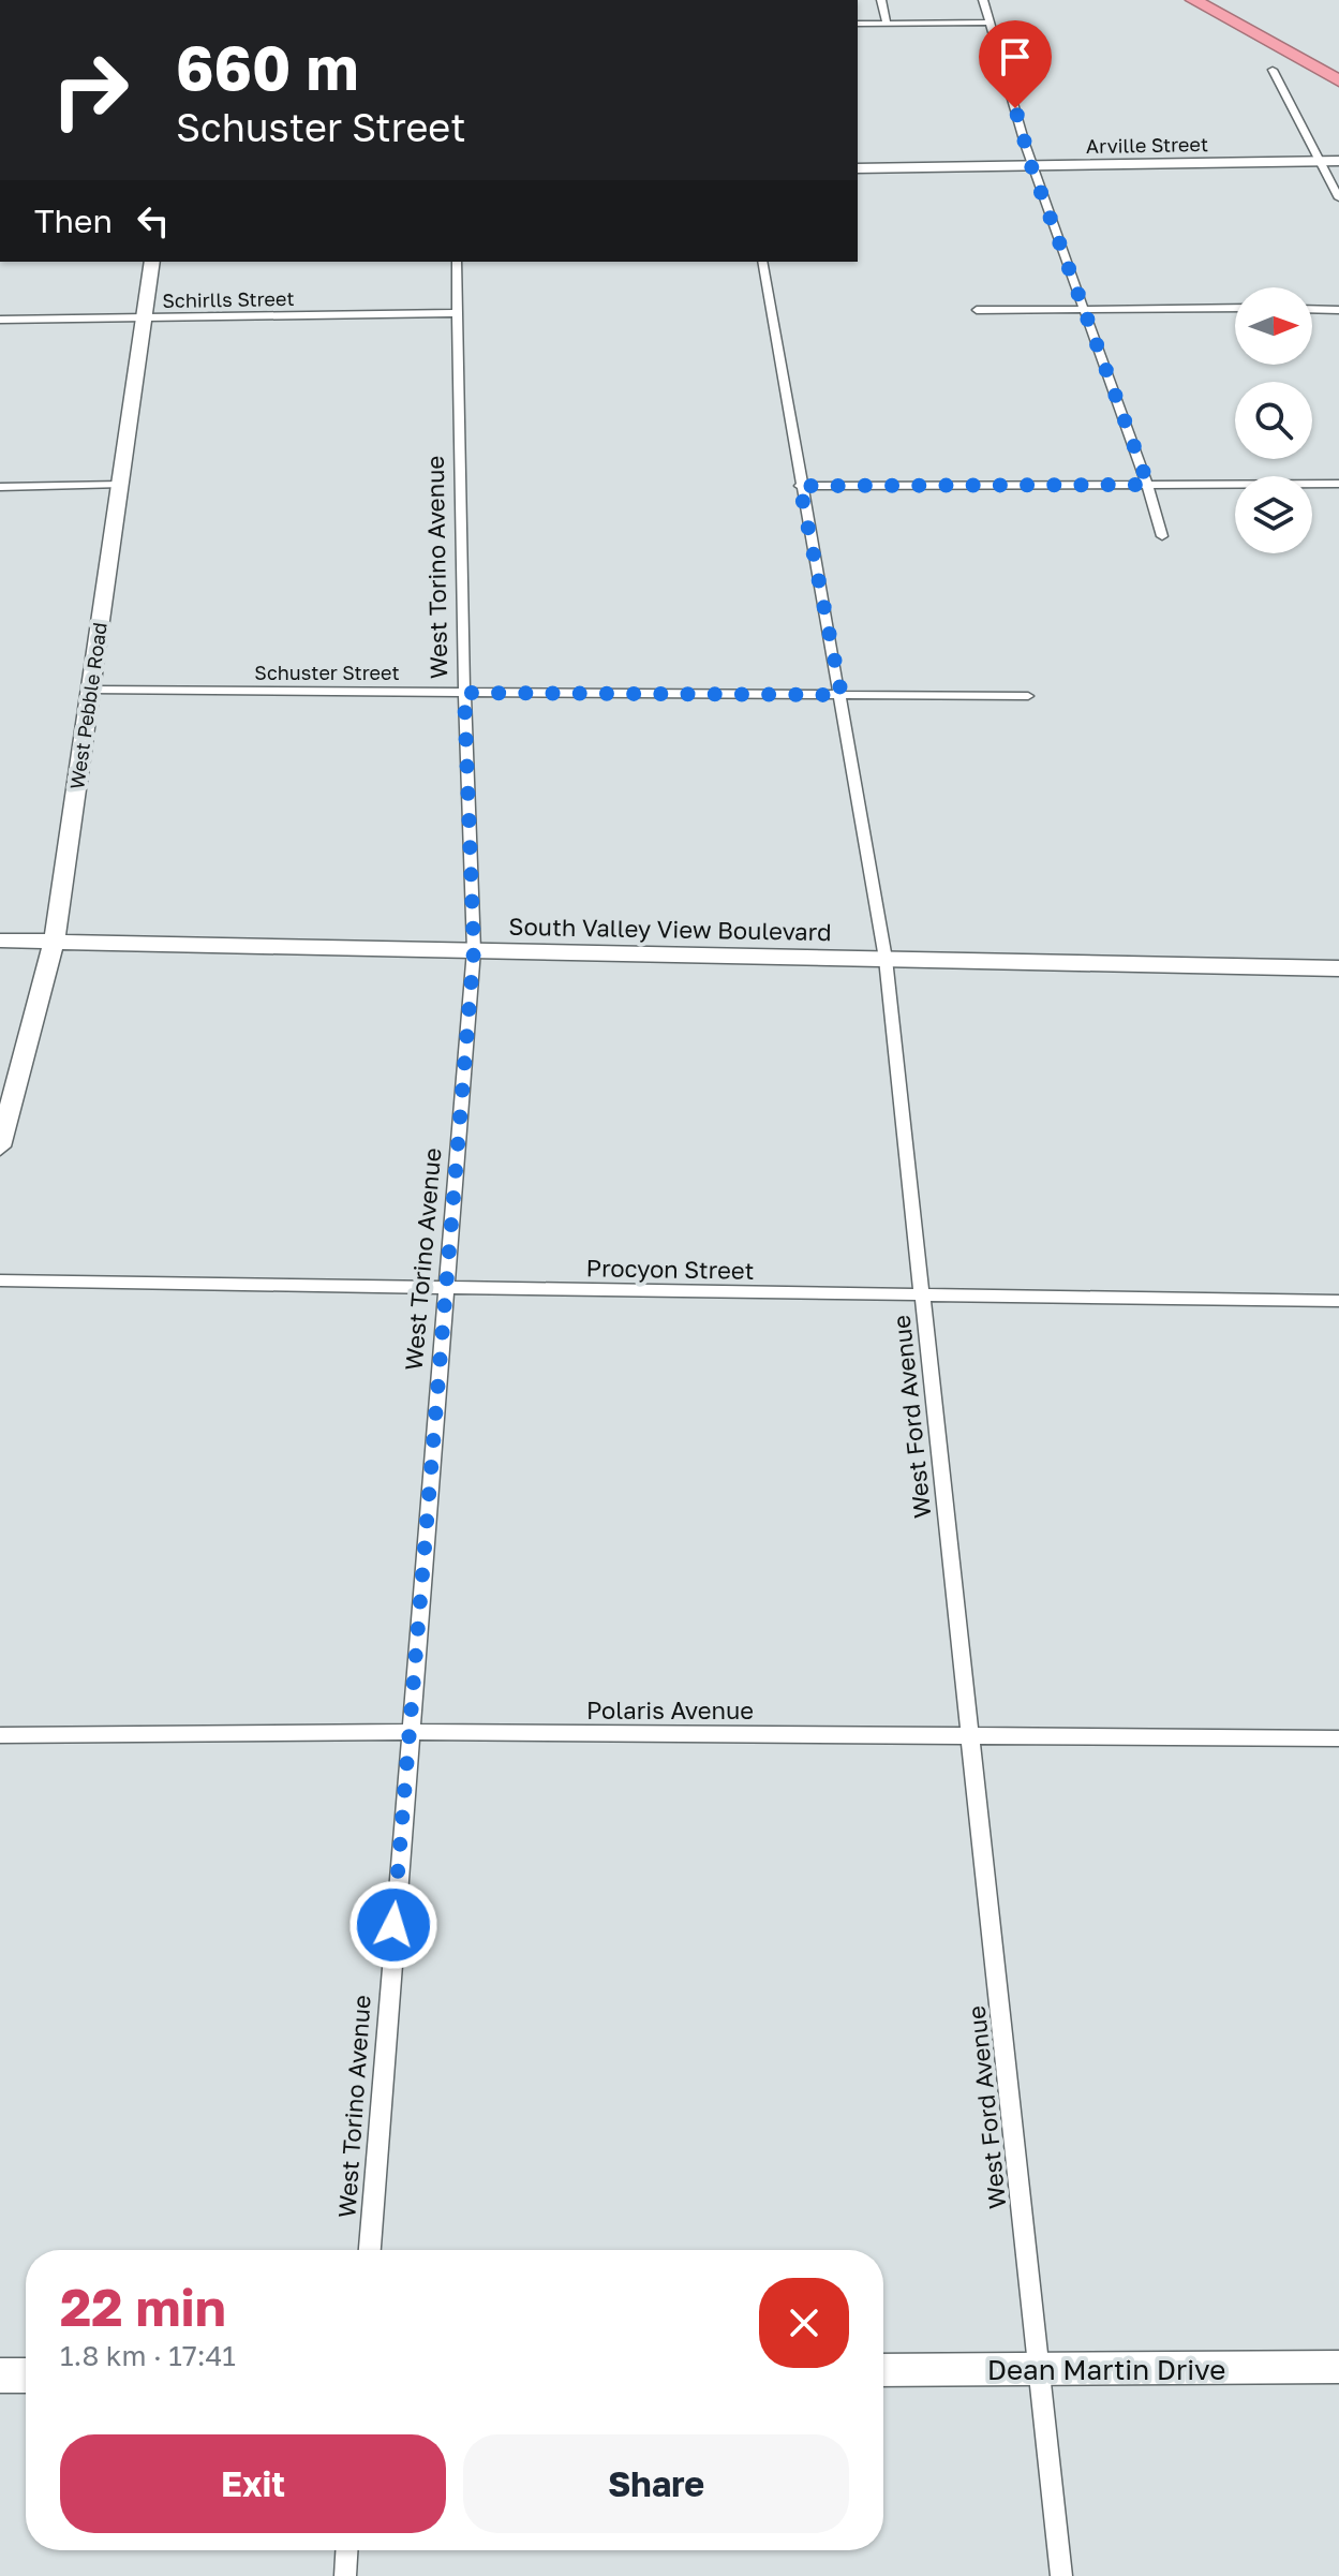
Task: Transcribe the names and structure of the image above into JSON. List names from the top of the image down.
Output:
{
  "streets": {
    "street": [
      "Arville Street",
      "Schirlls Street",
      "West Torino Avenue",
      "Schuster Street",
      "West Pebble Road",
      "South Valley View Boulevard",
      "Procyon Street",
      "West Ford Avenue",
      "Polaris Avenue",
      "Dean Martin Drive"
    ]
  },
  "crossings": [
    ["Schirlls Street", "West Torino Avenue"],
    ["Schirlls Street", "West Pebble Road"],
    ["West Torino Avenue", "Schuster Street"],
    ["West Torino Avenue", "South Valley View Boulevard"],
    ["West Torino Avenue", "Procyon Street"],
    ["West Torino Avenue", "Polaris Avenue"],
    ["Schuster Street", "West Pebble Road"],
    ["Schuster Street", "West Ford Avenue"],
    ["West Pebble Road", "South Valley View Boulevard"],
    ["South Valley View Boulevard", "West Ford Avenue"],
    ["Procyon Street", "West Ford Avenue"],
    ["West Ford Avenue", "Polaris Avenue"],
    ["West Ford Avenue", "Dean Martin Drive"]
  ],
  "north": "right",
  "page": {
    "turn": ["660 m", "Schuster Street"],
    "then": "Then",
    "heading": ["22 min", "1.8 km · 17:41"],
    "buttons": ["Exit", "Share"]
  }
}
